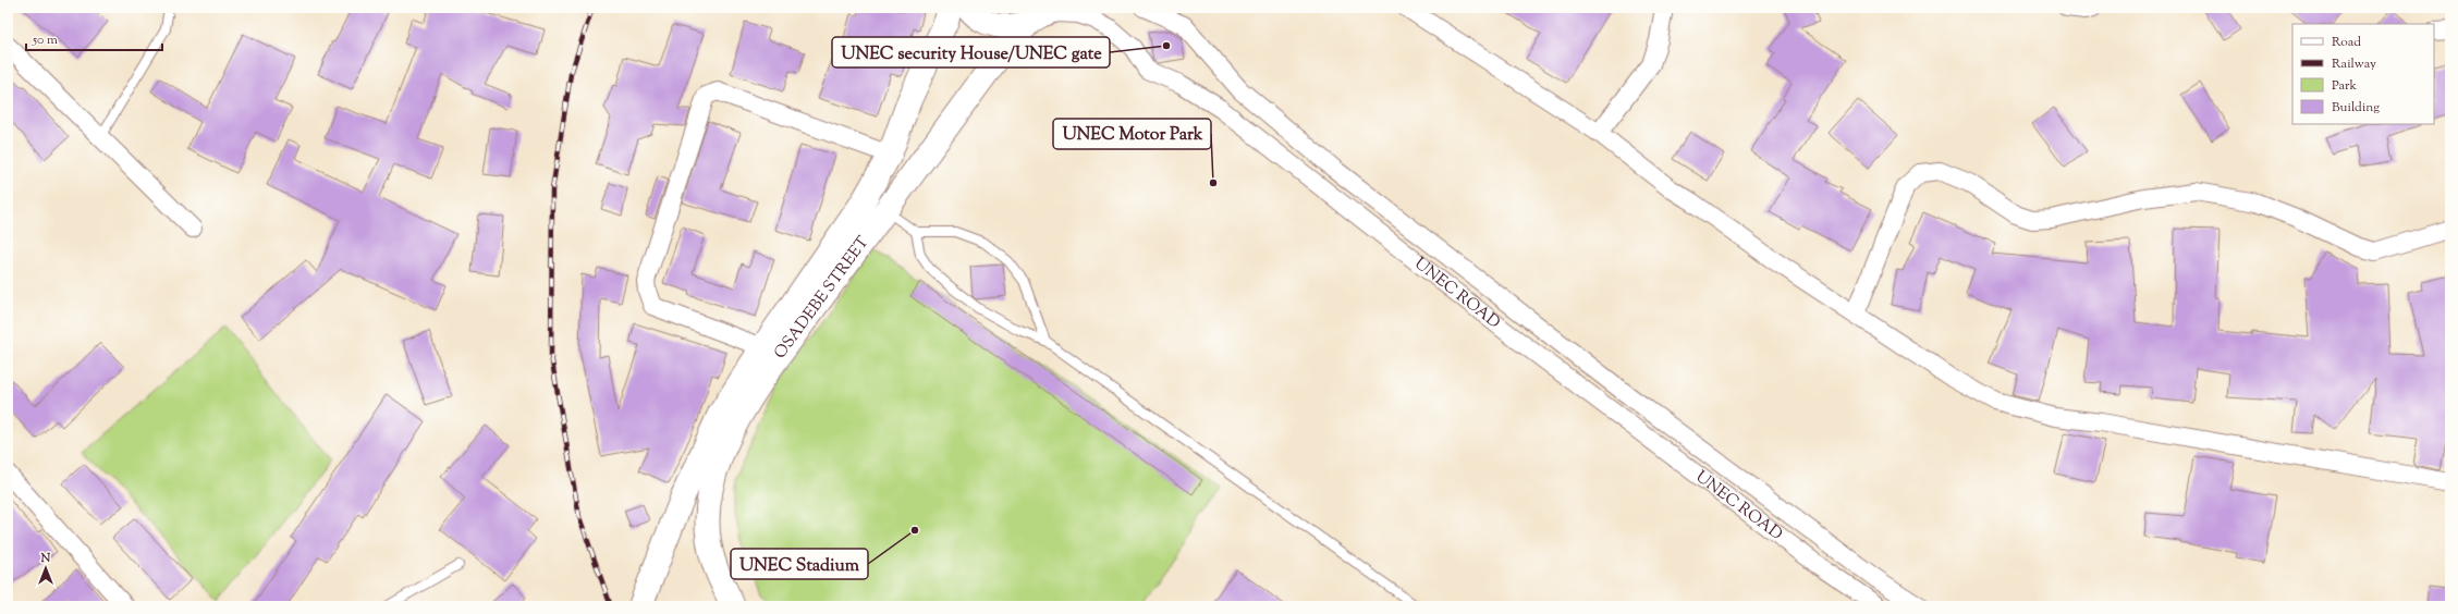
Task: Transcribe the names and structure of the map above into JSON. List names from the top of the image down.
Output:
{
  "streets": {
    "main road": ["OSADEBE STREET"],
    "street": ["UNEC ROAD"]
  },
  "crossings": [
    ["UNEC ROAD", "OSADEBE STREET"]
  ],
  "places": ["UNEC security House/UNEC gate", "UNEC Motor Park", "UNEC Stadium"],
  "legend": [
    "Road",
    "Railway",
    "Park",
    "Building"
  ],
  "scale_bar": "50 m",
  "north": "top"
}
